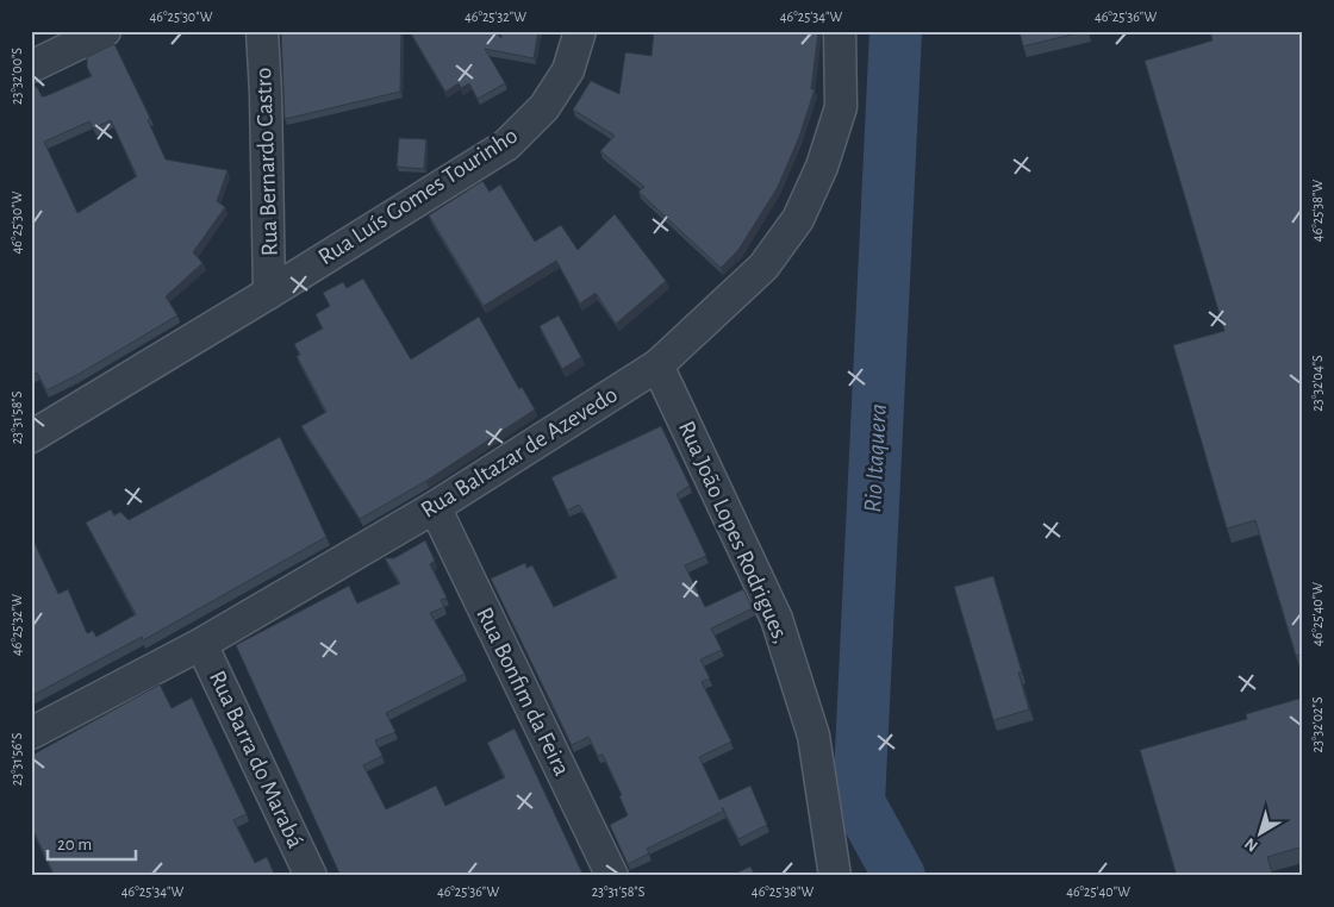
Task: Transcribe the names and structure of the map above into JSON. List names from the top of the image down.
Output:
{
  "streets": {
    "street": [
      "Rua Bernardo Castro",
      "Rua Luís Gomes Tourinho",
      "Rua Baltazar de Azevedo",
      "Rua João Lopes Rodrigues,",
      "Rua Bonfim da Feira",
      "Rua Barra do Marabá"
    ]
  },
  "crossings": [
    ["Rua Bernardo Castro", "Rua Luís Gomes Tourinho"],
    ["Rua Baltazar de Azevedo", "Rua João Lopes Rodrigues,"],
    ["Rua Baltazar de Azevedo", "Rua Bonfim da Feira"],
    ["Rua Baltazar de Azevedo", "Rua Barra do Marabá"]
  ],
  "water": ["Rio Itaquera"],
  "scale_bar": "20 m",
  "north": "bottom left",
  "coordinates": [
    "46°25'30\"W",
    "46°25'32\"W",
    "46°25'34\"W",
    "46°25'36\"W",
    "23°32'00\"S",
    "46°25'38\"W",
    "23°32'04\"S",
    "23°31'58\"S",
    "46°25'40\"W",
    "23°32'02\"S",
    "23°31'56\"S"
  ]
}
